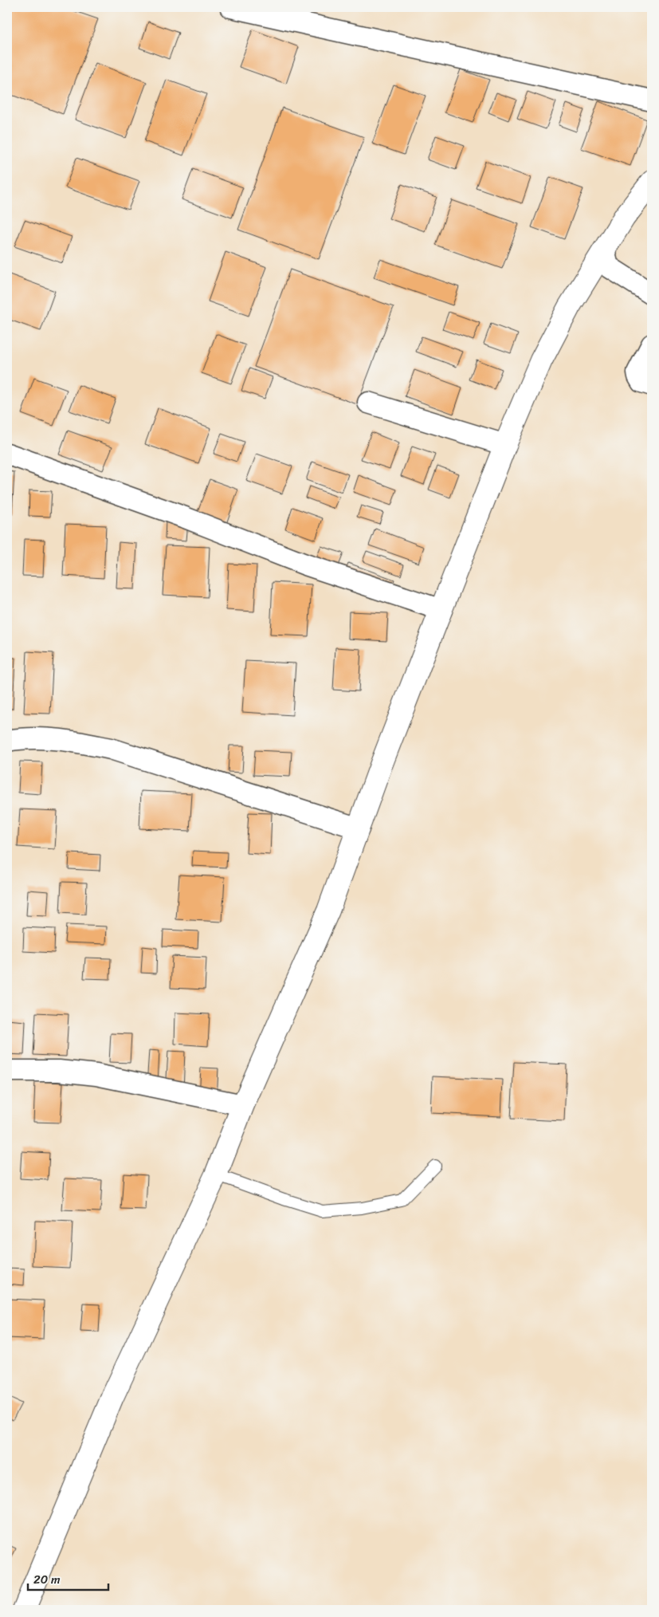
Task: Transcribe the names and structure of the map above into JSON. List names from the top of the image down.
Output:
{
  "scale_bar": "20 m"
}
